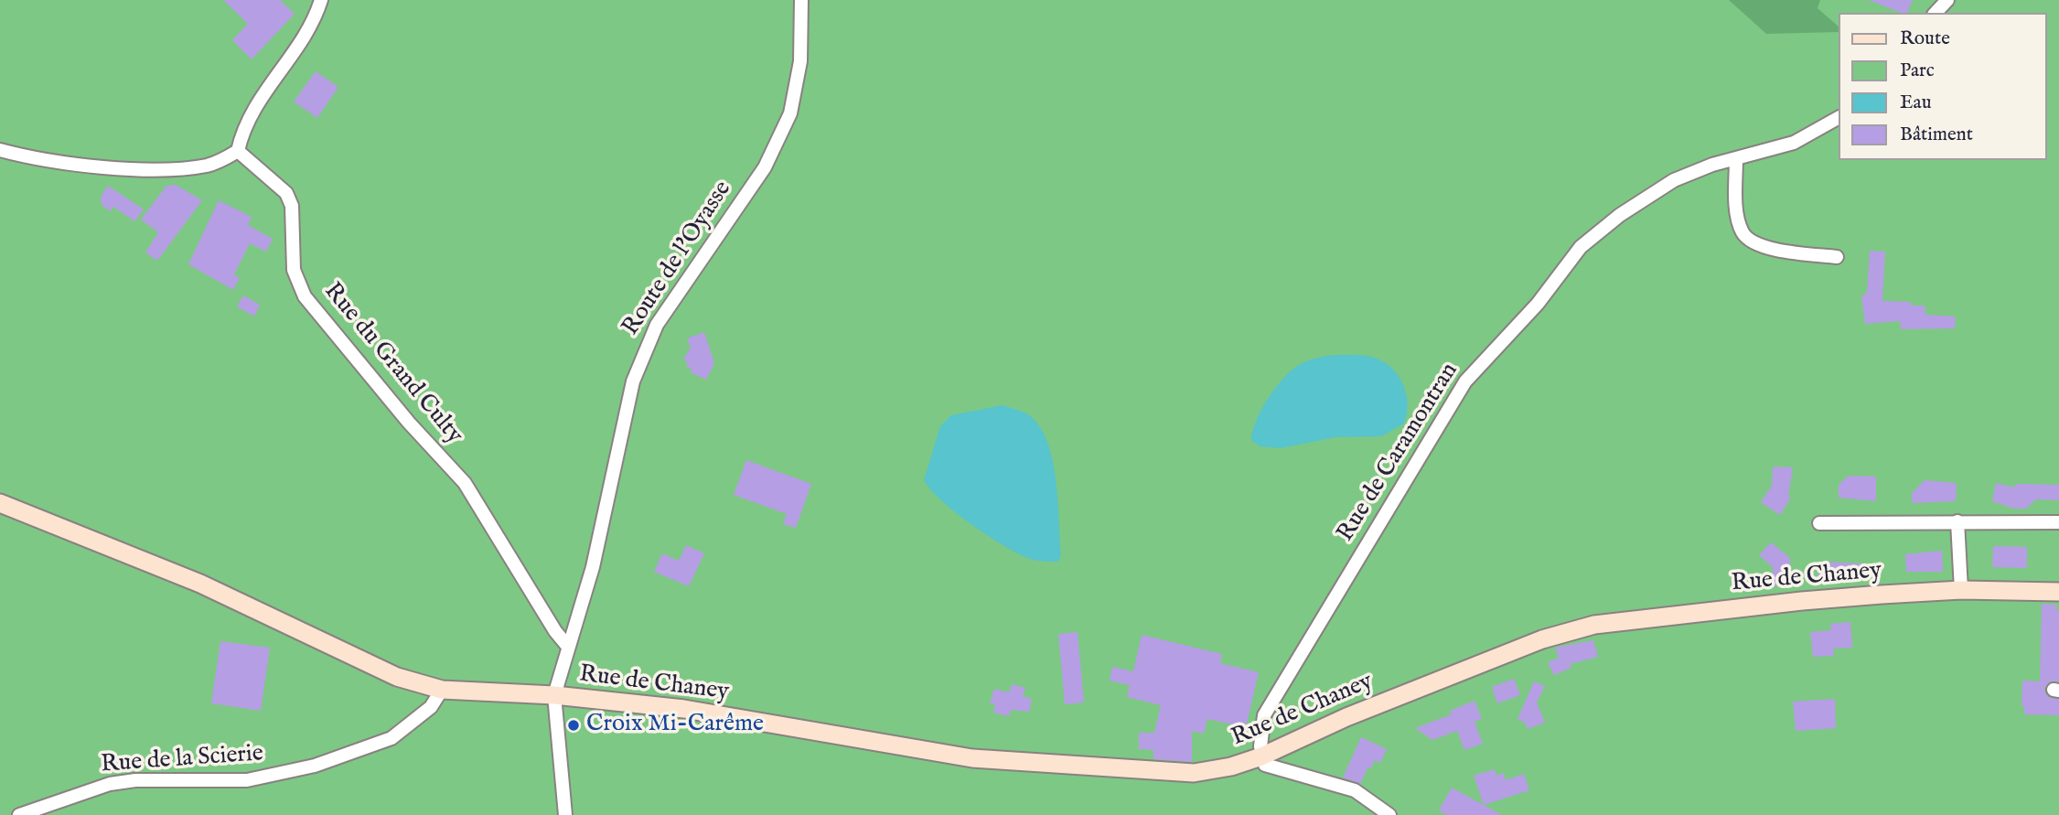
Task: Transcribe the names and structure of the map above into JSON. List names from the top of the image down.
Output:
{
  "streets": {
    "street": [
      "Route de l'Oyasse",
      "Rue du Grand Culty",
      "Rue de Caramontran",
      "Rue de Chaney",
      "Rue de la Scierie"
    ]
  },
  "crossings": [
    ["Route de l'Oyasse", "Rue du Grand Culty"],
    ["Route de l'Oyasse", "Rue de Chaney"],
    ["Rue de Caramontran", "Rue de Chaney"],
    ["Rue de Chaney", "Rue de la Scierie"]
  ],
  "places": ["Croix Mi-Carême"],
  "legend": [
    "Route",
    "Parc",
    "Eau",
    "Bâtiment"
  ]
}
